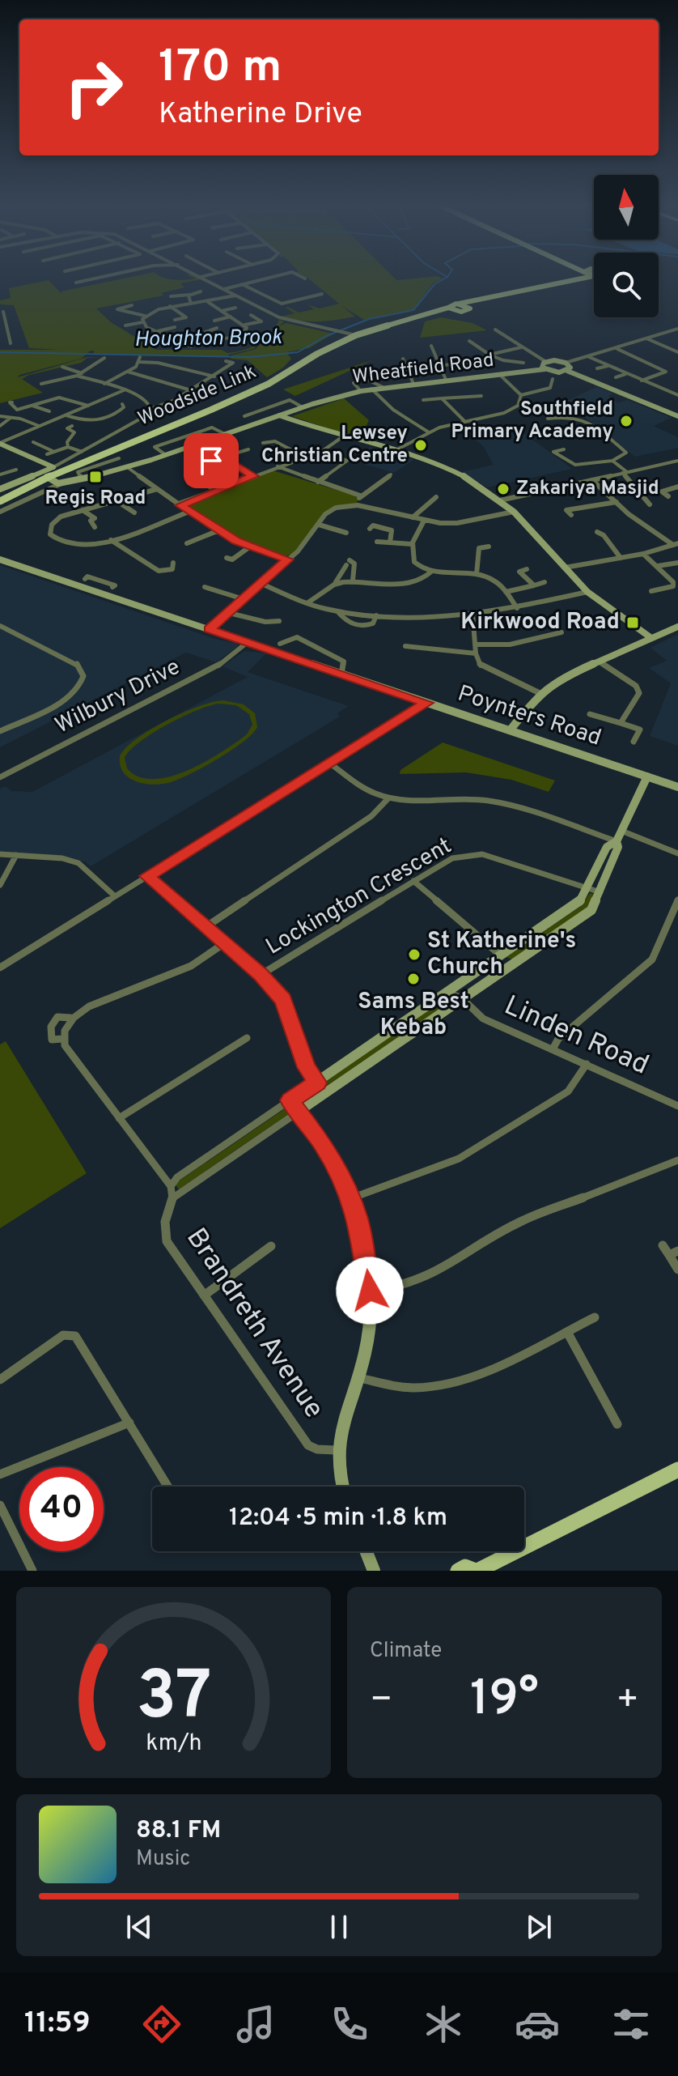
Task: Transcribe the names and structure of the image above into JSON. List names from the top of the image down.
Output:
{
  "streets": {
    "main road": ["Woodside Link"],
    "street": [
      "Wheatfield Road",
      "Wilbury Drive",
      "Poynters Road",
      "Lockington Crescent",
      "Linden Road",
      "Brandreth Avenue"
    ]
  },
  "crossings": [
    ["Wilbury Drive", "Poynters Road"]
  ],
  "water": ["Houghton Brook"],
  "places": {
    "other": [
      "Southfield Primary Academy",
      "Lewsey Christian Centre",
      "Zakariya Masjid",
      "St Katherine's Church",
      "Sams Best Kebab"
    ],
    "transit": ["Regis Road", "Kirkwood Road"]
  },
  "north": "top",
  "page": {
    "turn": ["170 m", "Katherine Drive"],
    "limit": "40",
    "trip": "12:04 · 5 min · 1.8 km",
    "tile": "Climate",
    "heat": ["−", "19°", "+"],
    "song": ["88.1 FM", "Music"],
    "tabs": "11:59",
    "gauge": ["37", "km/h"]
  }
}
